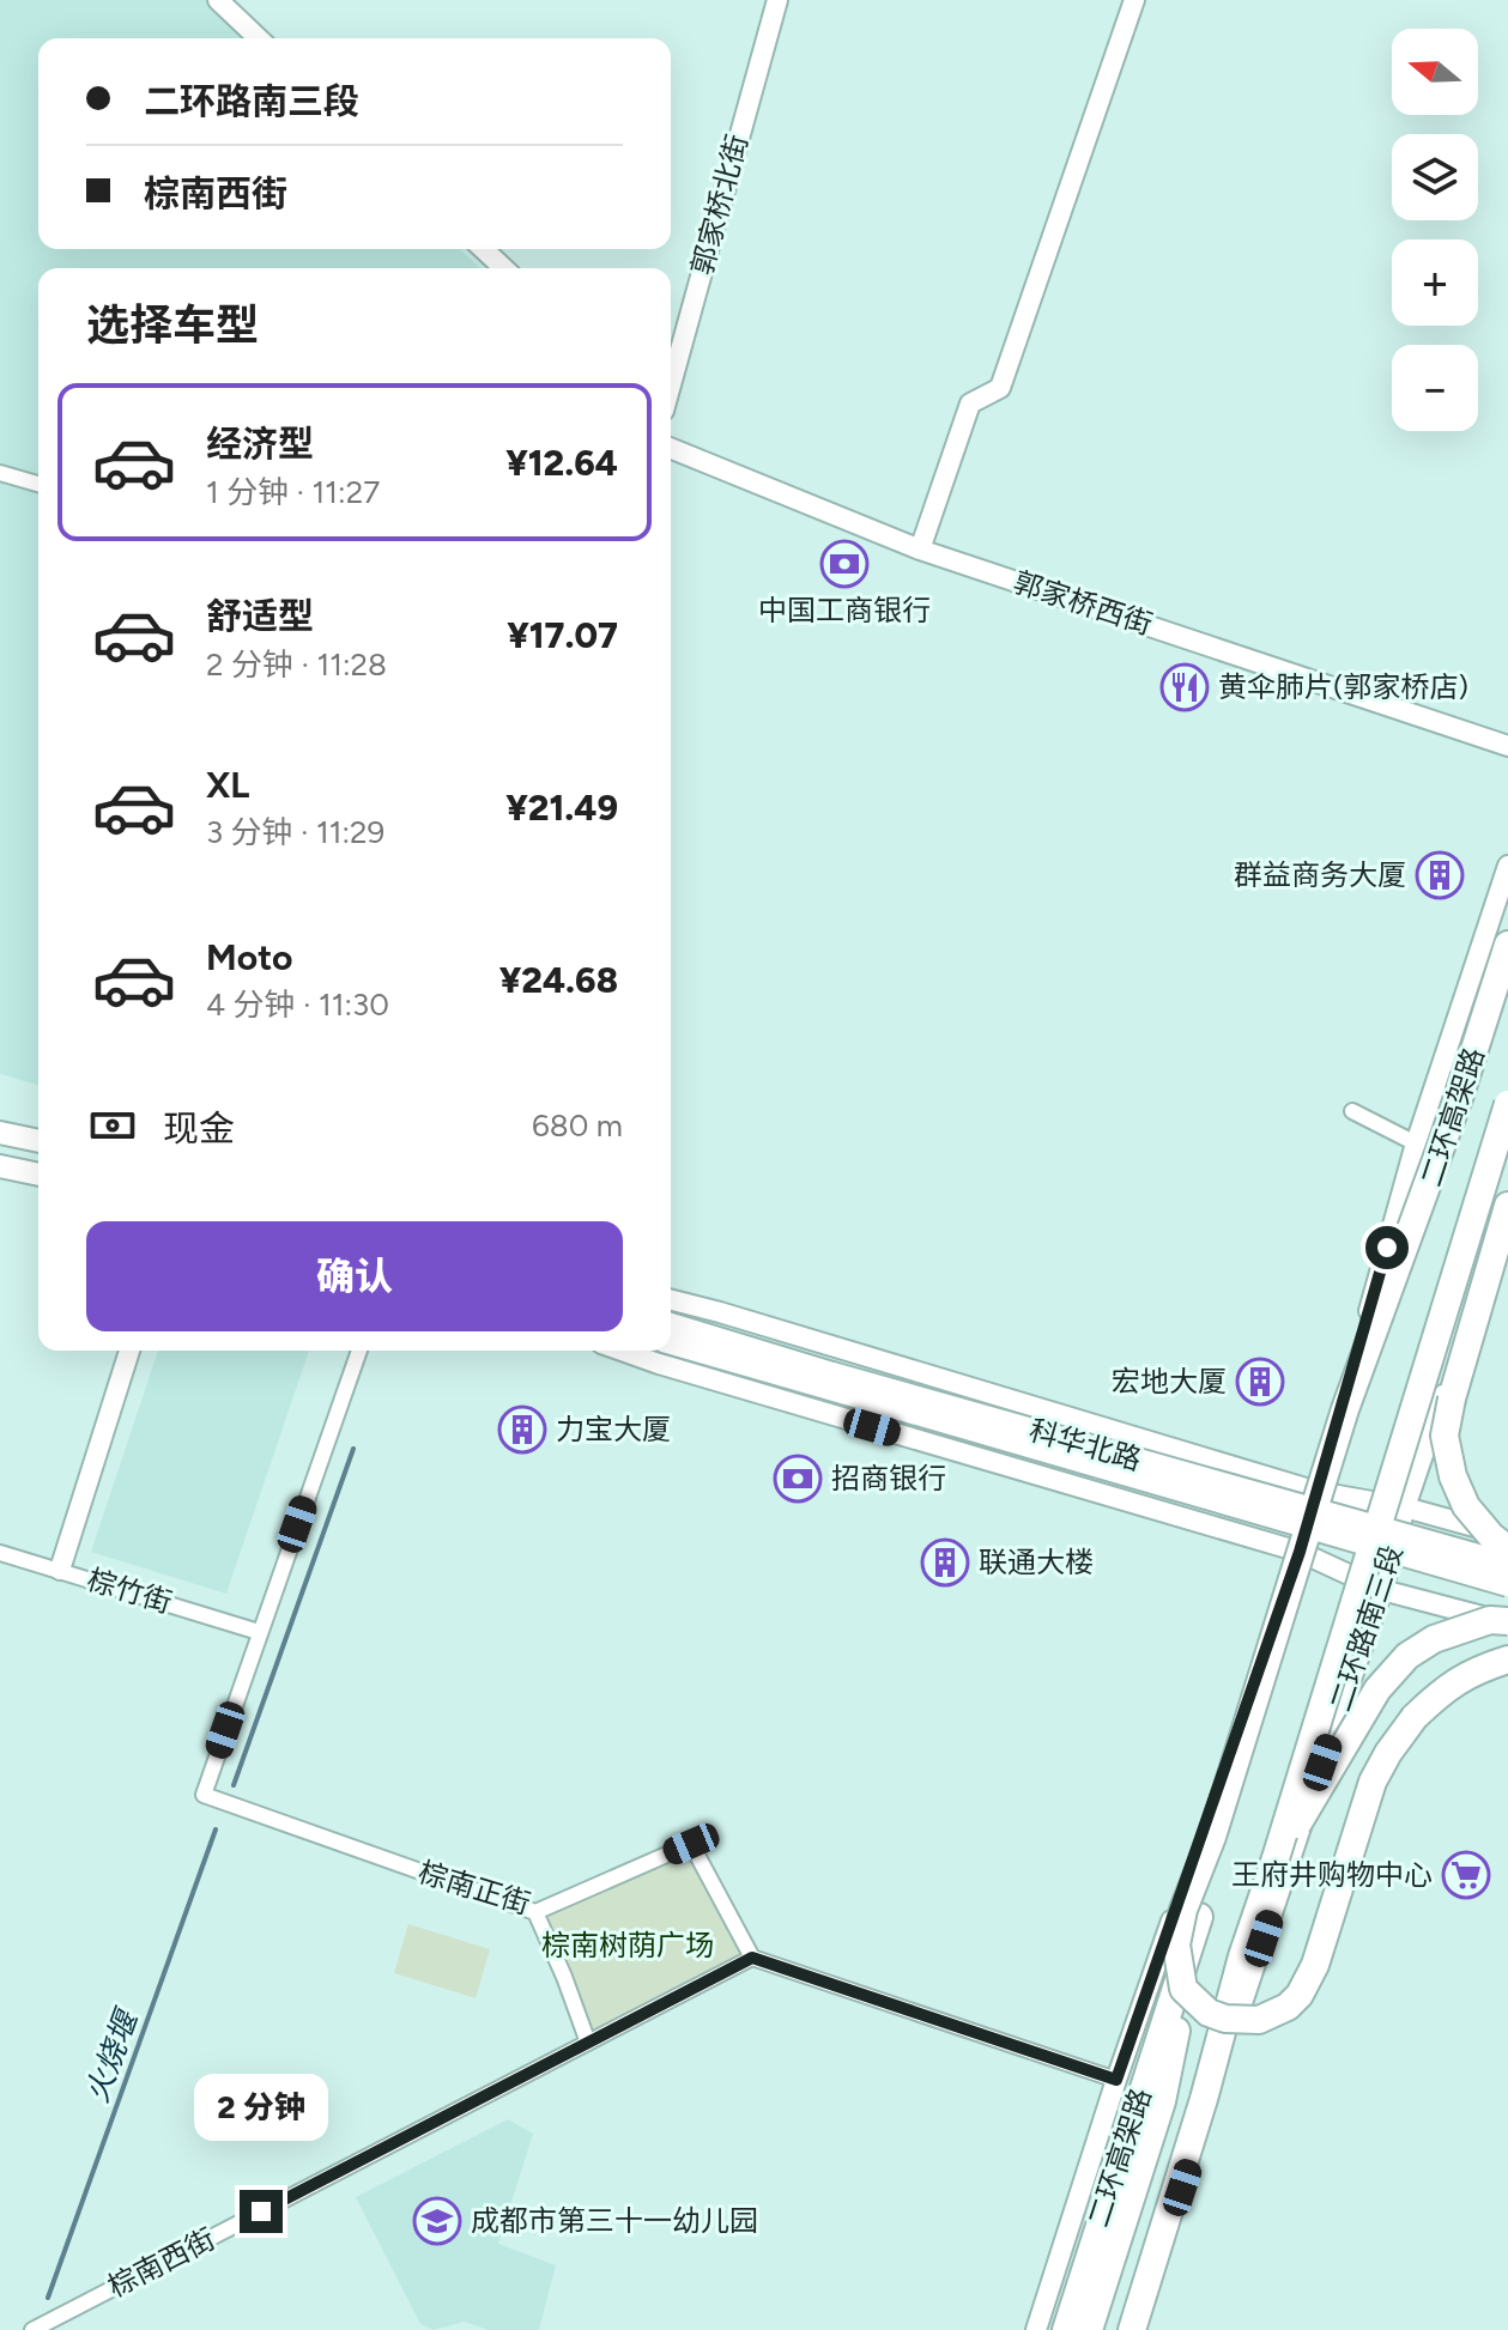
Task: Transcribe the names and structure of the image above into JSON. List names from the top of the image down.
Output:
{
  "streets": {
    "highway": ["二环高架路"],
    "main road": ["科华北路"],
    "street": [
      "郭家桥北街",
      "郭家桥西街",
      "棕竹街",
      "二环路南三段",
      "棕南正街",
      "棕南西街"
    ]
  },
  "crossings": [
    ["二环高架路", "二环路南三段"],
    ["棕竹街", "棕南正街"],
    ["棕南正街", "棕南西街"]
  ],
  "water": ["火烧堰"],
  "parks": ["棕南树荫广场"],
  "places": {
    "bank": ["中国工商银行", "招商银行"],
    "restaurant": ["黄伞肺片(郭家桥店)"],
    "building": [
      "群益商务大厦",
      "宏地大厦",
      "力宝大厦",
      "联通大楼"
    ],
    "supermarket": ["王府井购物中心"],
    "school or university": ["成都市第三十一幼儿园"]
  },
  "north": "left",
  "page": {
    "map_buttons": ["+", "−"],
    "banner": ["二环路南三段", "棕南西街"],
    "heading": "选择车型",
    "list": [
      {
        "name": "经济型",
        "note": "1 分钟 · 11:27",
        "value": "¥12.64"
      },
      {
        "name": "舒适型",
        "note": "2 分钟 · 11:28",
        "value": "¥17.07"
      },
      {
        "name": "XL",
        "note": "3 分钟 · 11:29",
        "value": "¥21.49"
      },
      {
        "name": "Moto",
        "note": "4 分钟 · 11:30",
        "value": "¥24.68"
      }
    ],
    "pay": ["现金", "680 m"],
    "buttons": "确认",
    "bubble": "2 分钟"
  }
}
